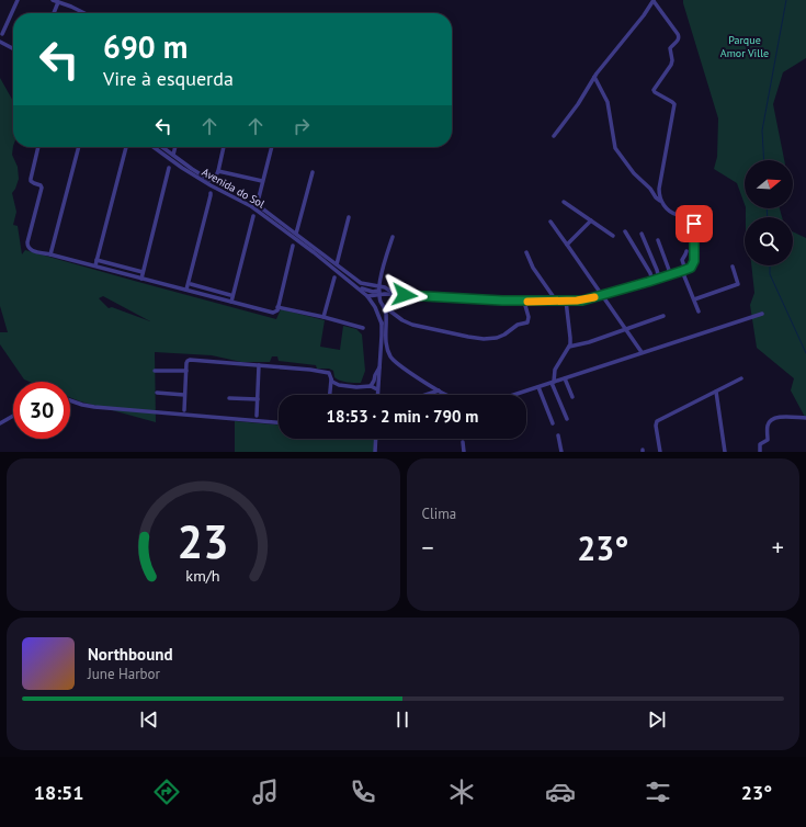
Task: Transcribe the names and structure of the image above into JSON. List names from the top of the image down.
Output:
{
  "streets": {
    "street": ["Avenida do Sol"]
  },
  "parks": ["Parque Amor Ville"],
  "north": "right",
  "page": {
    "turn": ["690 m", "Vire à esquerda"],
    "limit": "30",
    "trip": "18:53 · 2 min · 790 m",
    "tile": "Clima",
    "heat": ["−", "23°", "+"],
    "song": ["Northbound", "June Harbor"],
    "tabs": ["18:51", "23°"],
    "gauge": ["23", "km/h"]
  }
}
